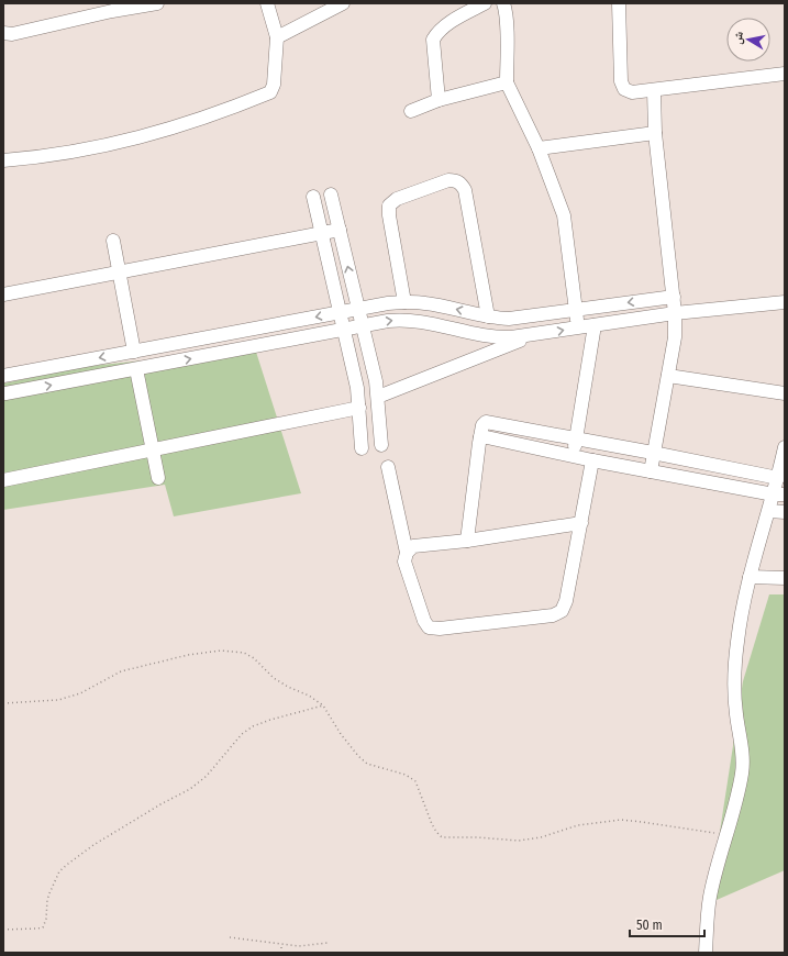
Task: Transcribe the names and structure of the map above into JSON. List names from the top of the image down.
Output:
{
  "scale_bar": "50 m",
  "north": "left"
}
